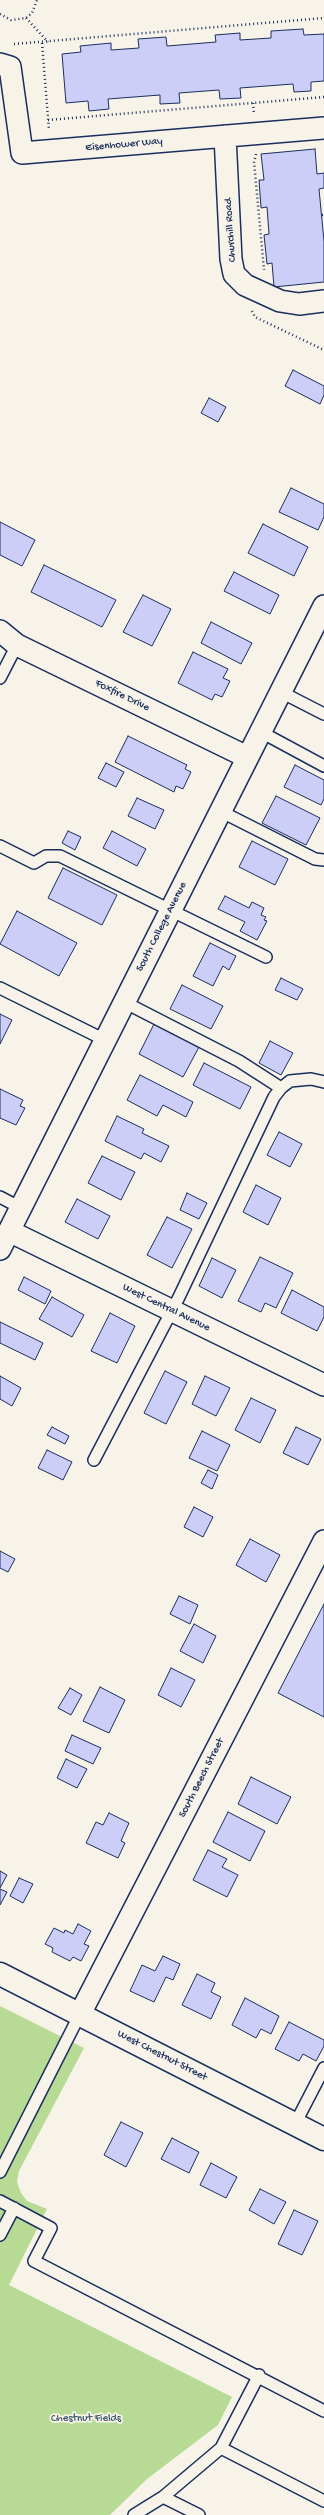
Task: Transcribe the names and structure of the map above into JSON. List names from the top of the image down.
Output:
{
  "streets": {
    "main road": ["West Chestnut Street"],
    "street": [
      "Eisenhower Way",
      "Churchill Road",
      "Foxfire Drive",
      "South College Avenue",
      "West Central Avenue",
      "South Beech Street"
    ]
  },
  "crossings": [
    ["Eisenhower Way", "Churchill Road"],
    ["Foxfire Drive", "South College Avenue"],
    ["South College Avenue", "West Central Avenue"],
    ["South Beech Street", "West Chestnut Street"]
  ],
  "parks": ["Chestnut Fields"]
}
